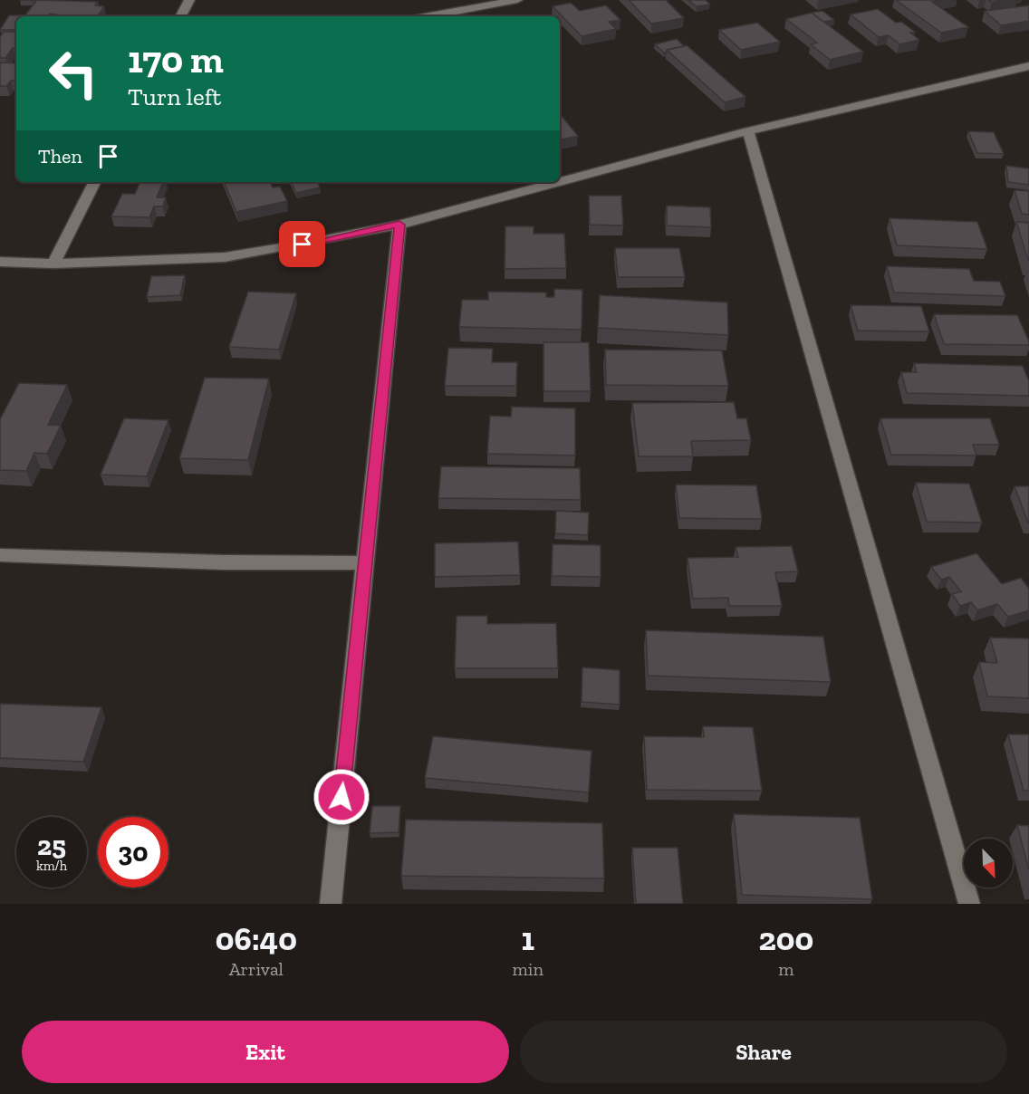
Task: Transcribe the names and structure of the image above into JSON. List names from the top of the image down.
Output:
{
  "north": "bottom right",
  "page": {
    "turn": ["170 m", "Turn left"],
    "then": "Then",
    "speed": "25 km/h",
    "limit": "30",
    "eta": [
      "06:40",
      "Arrival",
      "1",
      "min",
      "200",
      "m"
    ],
    "buttons": ["Exit", "Share"]
  }
}
